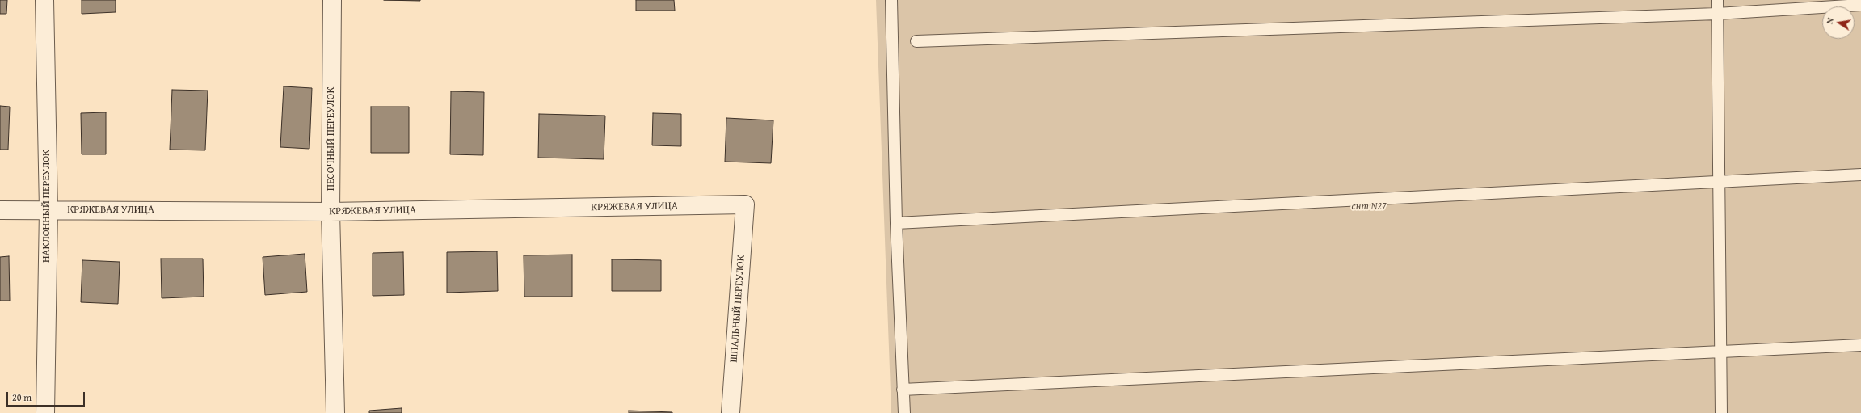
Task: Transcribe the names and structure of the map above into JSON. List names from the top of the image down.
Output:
{
  "streets": {
    "street": [
      "ПЕСОЧНЫЙ ПЕРЕУЛОК",
      "НАКЛОННЫЙ ПЕРЕУЛОК",
      "КРЯЖЕВАЯ УЛИЦА",
      "ШПАЛЬНЫЙ ПЕРЕУЛОК"
    ]
  },
  "crossings": [
    ["ПЕСОЧНЫЙ ПЕРЕУЛОК", "КРЯЖЕВАЯ УЛИЦА"],
    ["НАКЛОННЫЙ ПЕРЕУЛОК", "КРЯЖЕВАЯ УЛИЦА"],
    ["КРЯЖЕВАЯ УЛИЦА", "ШПАЛЬНЫЙ ПЕРЕУЛОК"]
  ],
  "parks": ["снт N27"],
  "scale_bar": "20 m",
  "north": "left"
}
